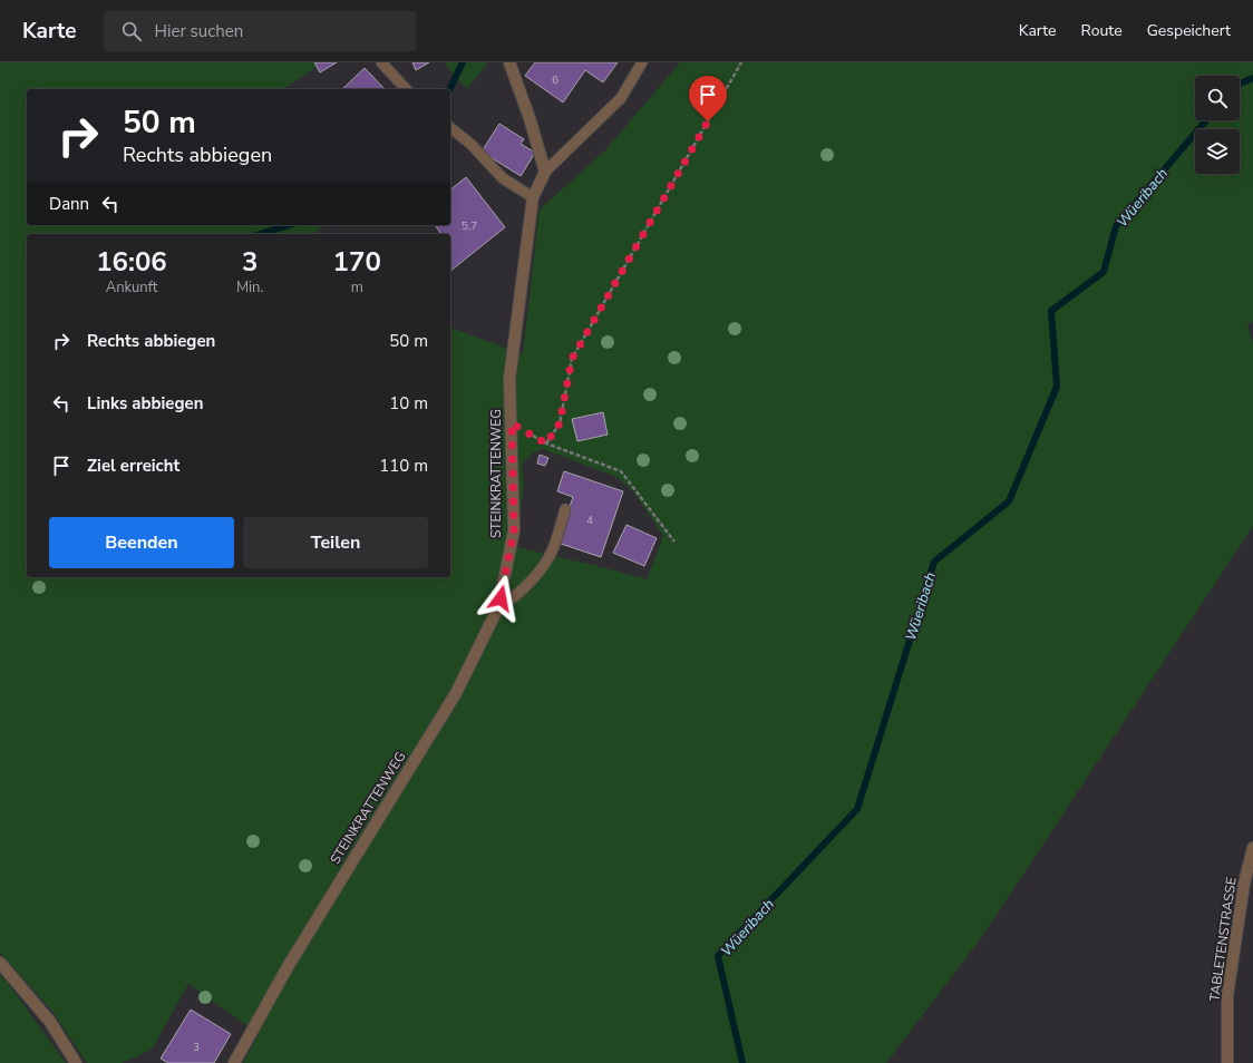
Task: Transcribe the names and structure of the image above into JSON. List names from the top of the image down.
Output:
{
  "streets": {
    "street": ["STEINKRATTENWEG", "TABLETENSTRASSE"]
  },
  "water": ["Wüeribach"],
  "house_numbers": [
    "6",
    "5,7",
    "4",
    "3"
  ],
  "page": {
    "header": "Karte",
    "search": "Hier suchen",
    "nav": ["Karte", "Route", "Gespeichert"],
    "turn": ["50 m", "Rechts abbiegen"],
    "then": "Dann",
    "eta": [
      "16:06",
      "Ankunft",
      "3",
      "Min.",
      "170",
      "m"
    ],
    "list": [
      {
        "name": "Rechts abbiegen",
        "value": "50 m"
      },
      {
        "name": "Links abbiegen",
        "value": "10 m"
      },
      {
        "name": "Ziel erreicht",
        "value": "110 m"
      }
    ],
    "buttons": ["Beenden", "Teilen"]
  }
}
